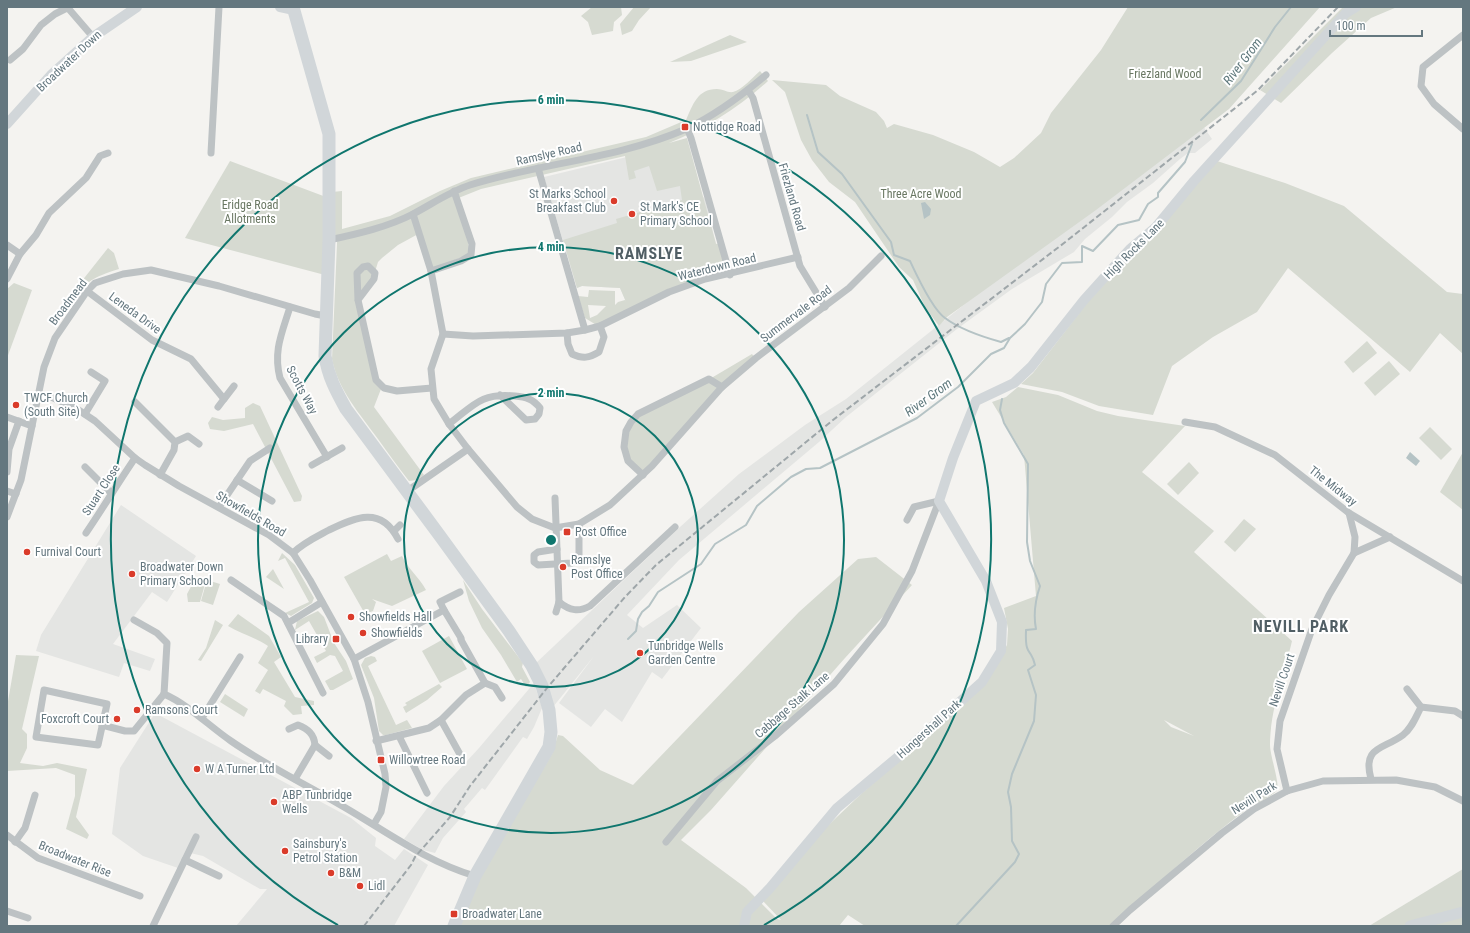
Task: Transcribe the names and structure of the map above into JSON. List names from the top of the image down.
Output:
{
  "streets": {
    "street": [
      "Broadwater Down",
      "Ramslye Road",
      "Friezland Road",
      "High Rocks Lane",
      "Waterdown Road",
      "Broadmead",
      "Leneda Drive",
      "Summervale Road",
      "Scotts Way",
      "The Midway",
      "Stuart Close",
      "Showfields Road",
      "Nevill Court",
      "Cabbage Stalk Lane",
      "Hungershall Park",
      "Nevill Park",
      "Broadwater Rise"
    ]
  },
  "crossings": [
    ["Ramslye Road", "Friezland Road"],
    ["Friezland Road", "Waterdown Road"],
    ["Friezland Road", "Summervale Road"],
    ["High Rocks Lane", "Cabbage Stalk Lane"],
    ["High Rocks Lane", "Hungershall Park"],
    ["Broadmead", "Leneda Drive"],
    ["Broadmead", "Scotts Way"],
    ["Broadmead", "Showfields Road"],
    ["Stuart Close", "Showfields Road"],
    ["Nevill Court", "Nevill Park"],
    ["Cabbage Stalk Lane", "Hungershall Park"]
  ],
  "districts": ["RAMSLYE", "NEVILL PARK"],
  "water": ["River Grom"],
  "parks": ["Friezland Wood", "Three Acre Wood", "Eridge Road Allotments"],
  "places": {
    "transit": [
      "Nottidge Road",
      "Post Office",
      "Library",
      "Willowtree Road",
      "Broadwater Lane"
    ],
    "other": [
      "St Marks School Breakfast Club",
      "St Mark's CE Primary School",
      "TWCF Church (South Site)",
      "Furnival Court",
      "Ramslye Post Office",
      "Broadwater Down Primary School",
      "Showfields Hall",
      "Showfields",
      "Tunbridge Wells Garden Centre",
      "Ramsons Court",
      "Foxcroft Court",
      "W A Turner Ltd",
      "ABP Tunbridge Wells",
      "Sainsbury's Petrol Station",
      "B&M",
      "Lidl"
    ]
  },
  "scale_bar": "100 m",
  "rings": ["6 min", "4 min", "2 min"]
}
